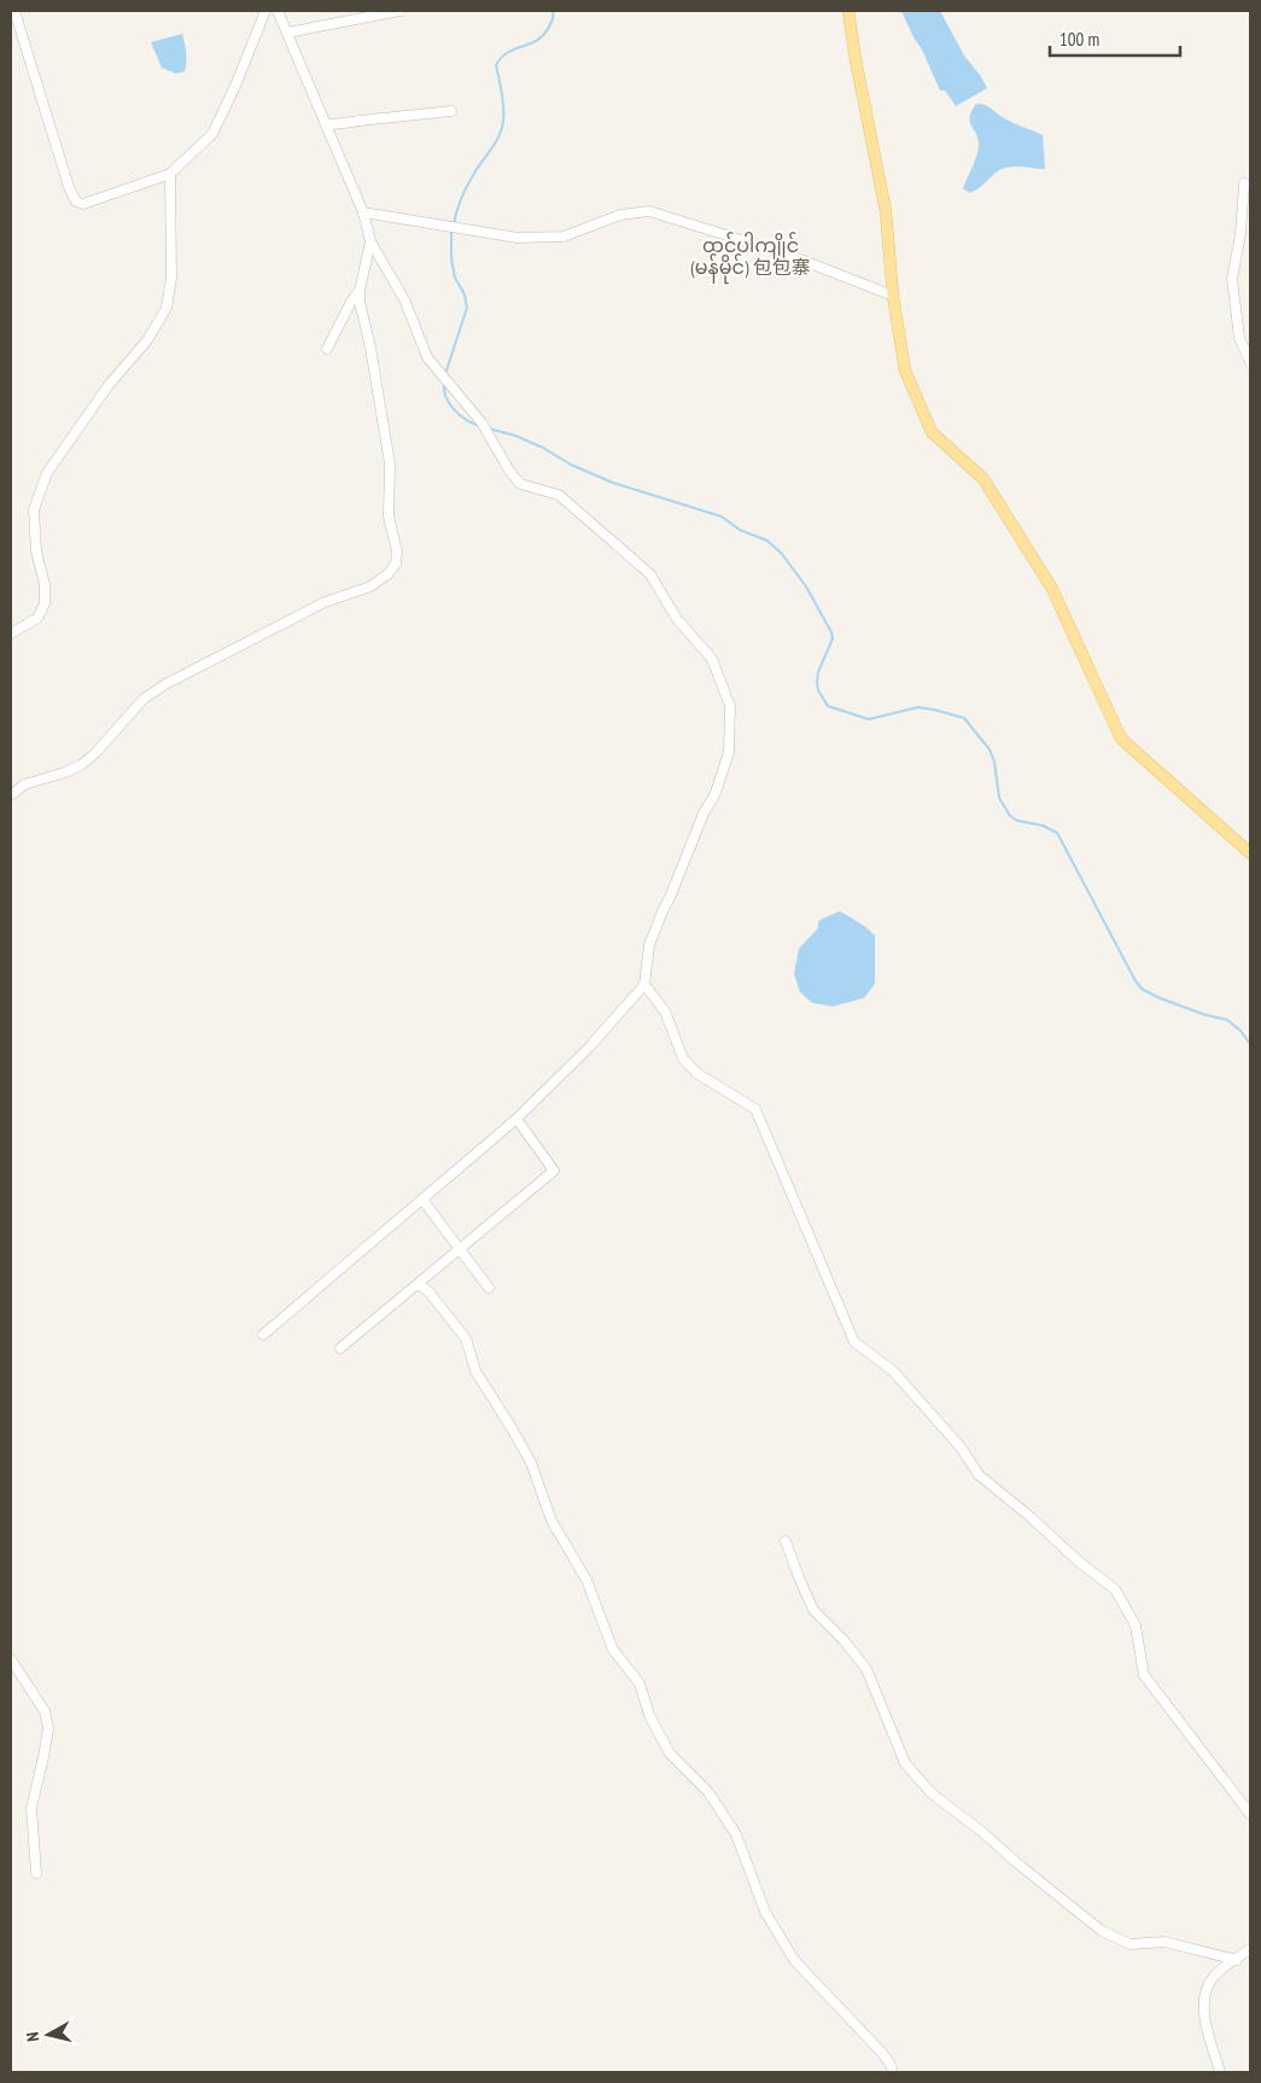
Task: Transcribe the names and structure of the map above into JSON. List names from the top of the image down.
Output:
{
  "districts": ["ထင်ပါကျိုင် (မန်မိုင်) 包包寨"],
  "scale_bar": "100 m",
  "north": "left"
}
